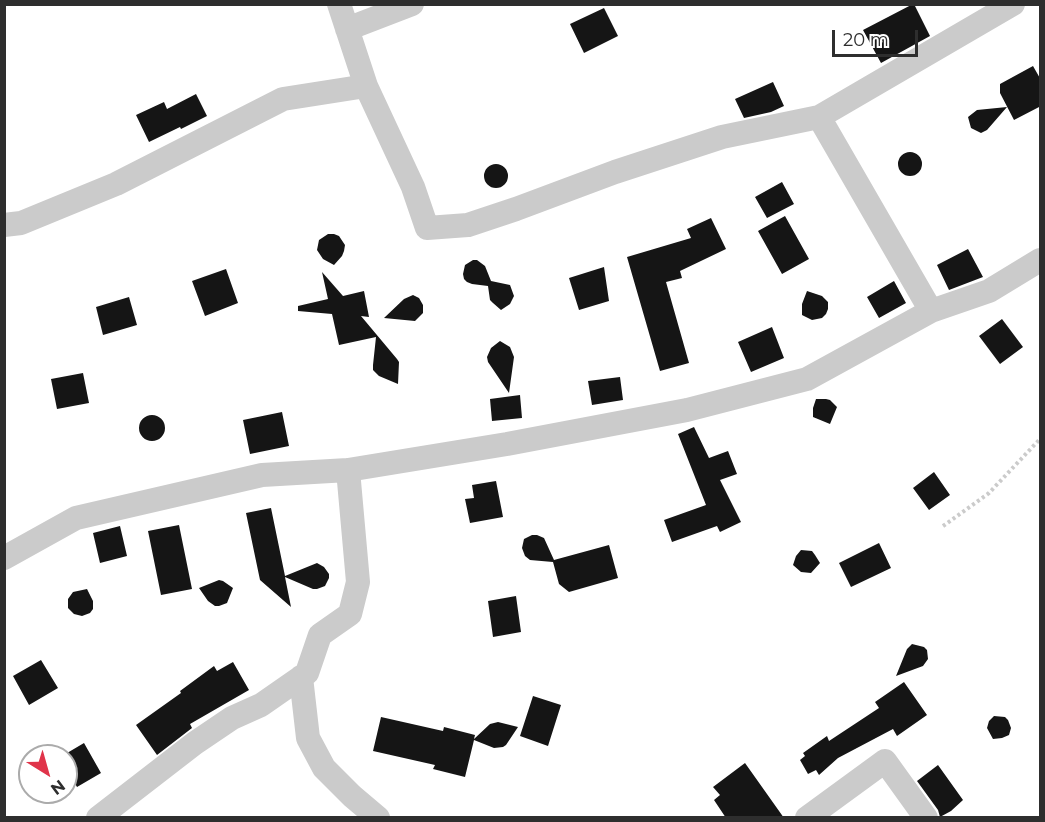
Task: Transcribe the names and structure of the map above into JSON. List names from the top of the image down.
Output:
{
  "scale_bar": "20 m",
  "north": "bottom right"
}
